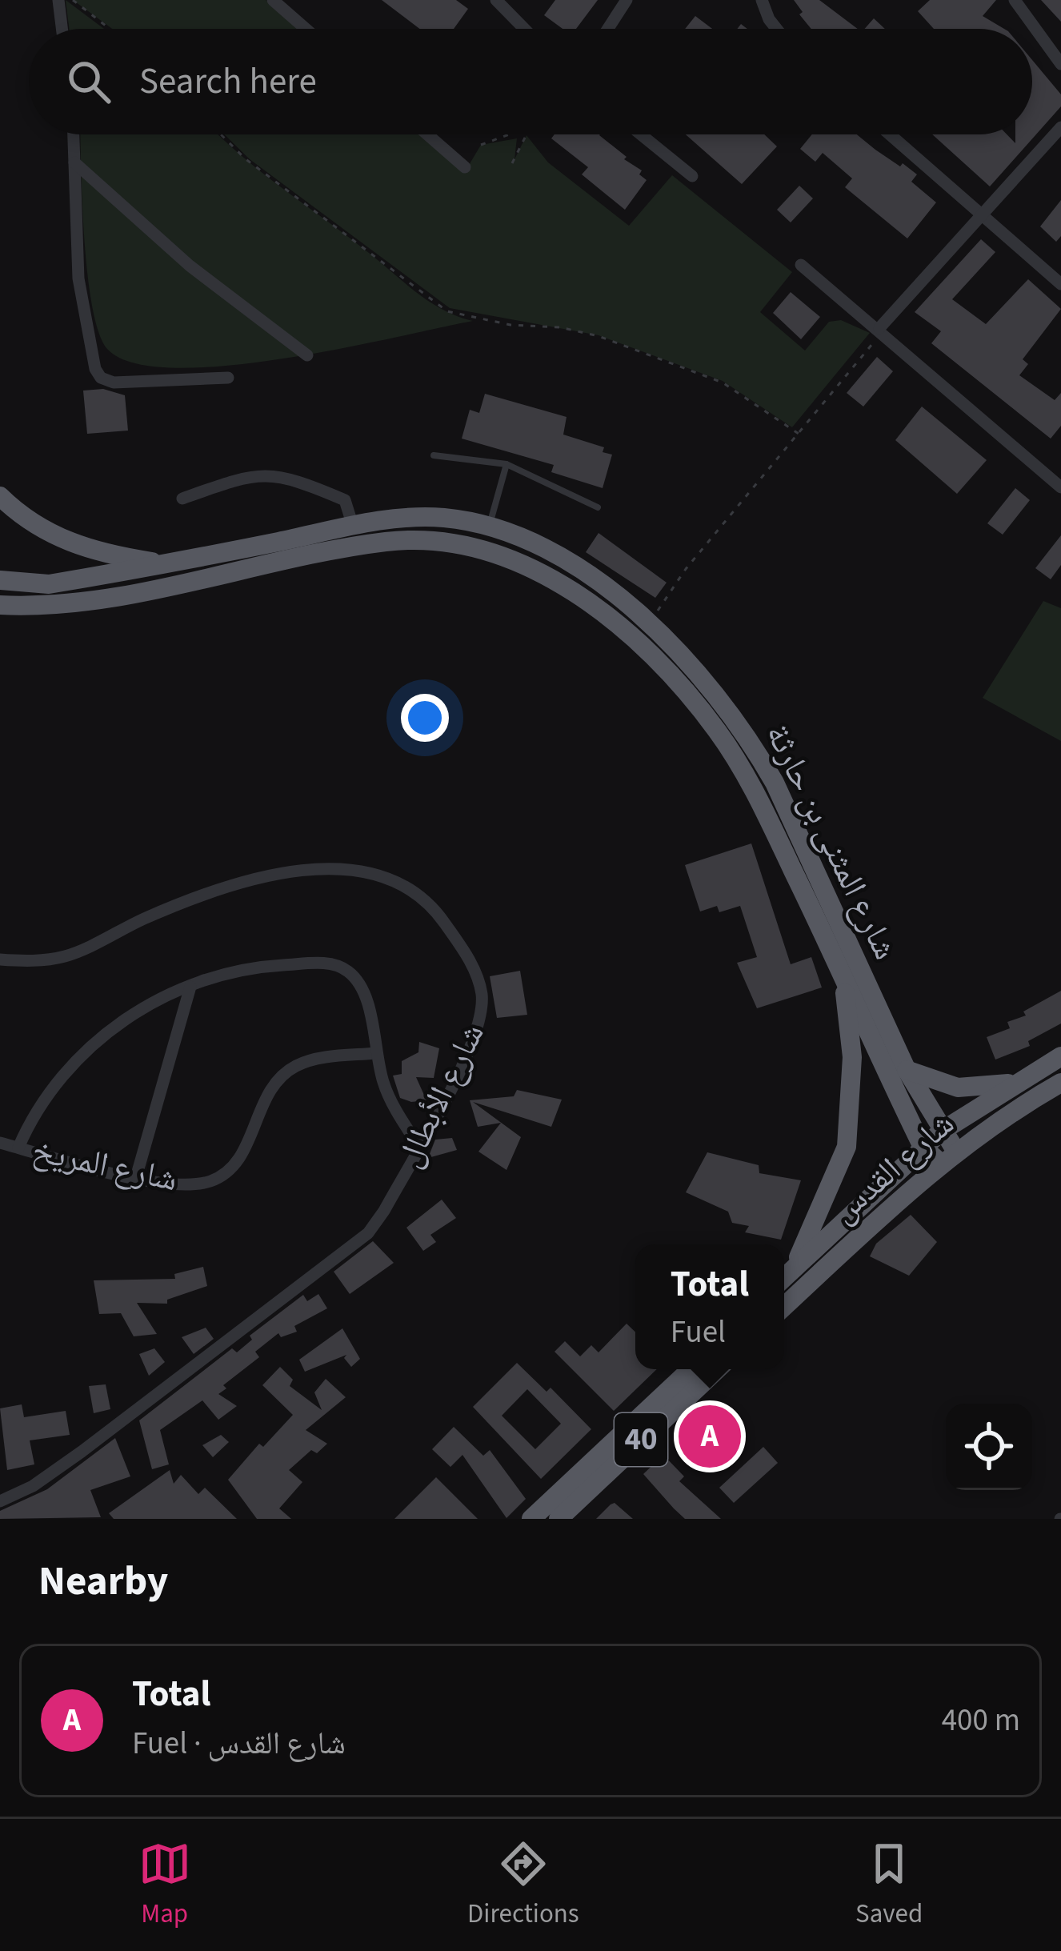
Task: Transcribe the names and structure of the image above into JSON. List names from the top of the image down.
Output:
{
  "streets": {
    "highway": ["شارع المثنى بن حارثة", "شارع القدس", "40"],
    "street": ["شارع الأبطال", "شارع المريخ"]
  },
  "crossings": [
    ["شارع المثنى بن حارثة", "شارع القدس"]
  ],
  "page": {
    "search": "Search here",
    "popup": ["Total", "Fuel"],
    "pins": "A",
    "heading": "Nearby",
    "list": [
      {
        "mark": "A",
        "name": "Total",
        "note": "Fuel · شارع القدس",
        "value": "400 m"
      }
    ],
    "nav": ["Map", "Directions", "Saved"]
  }
}
